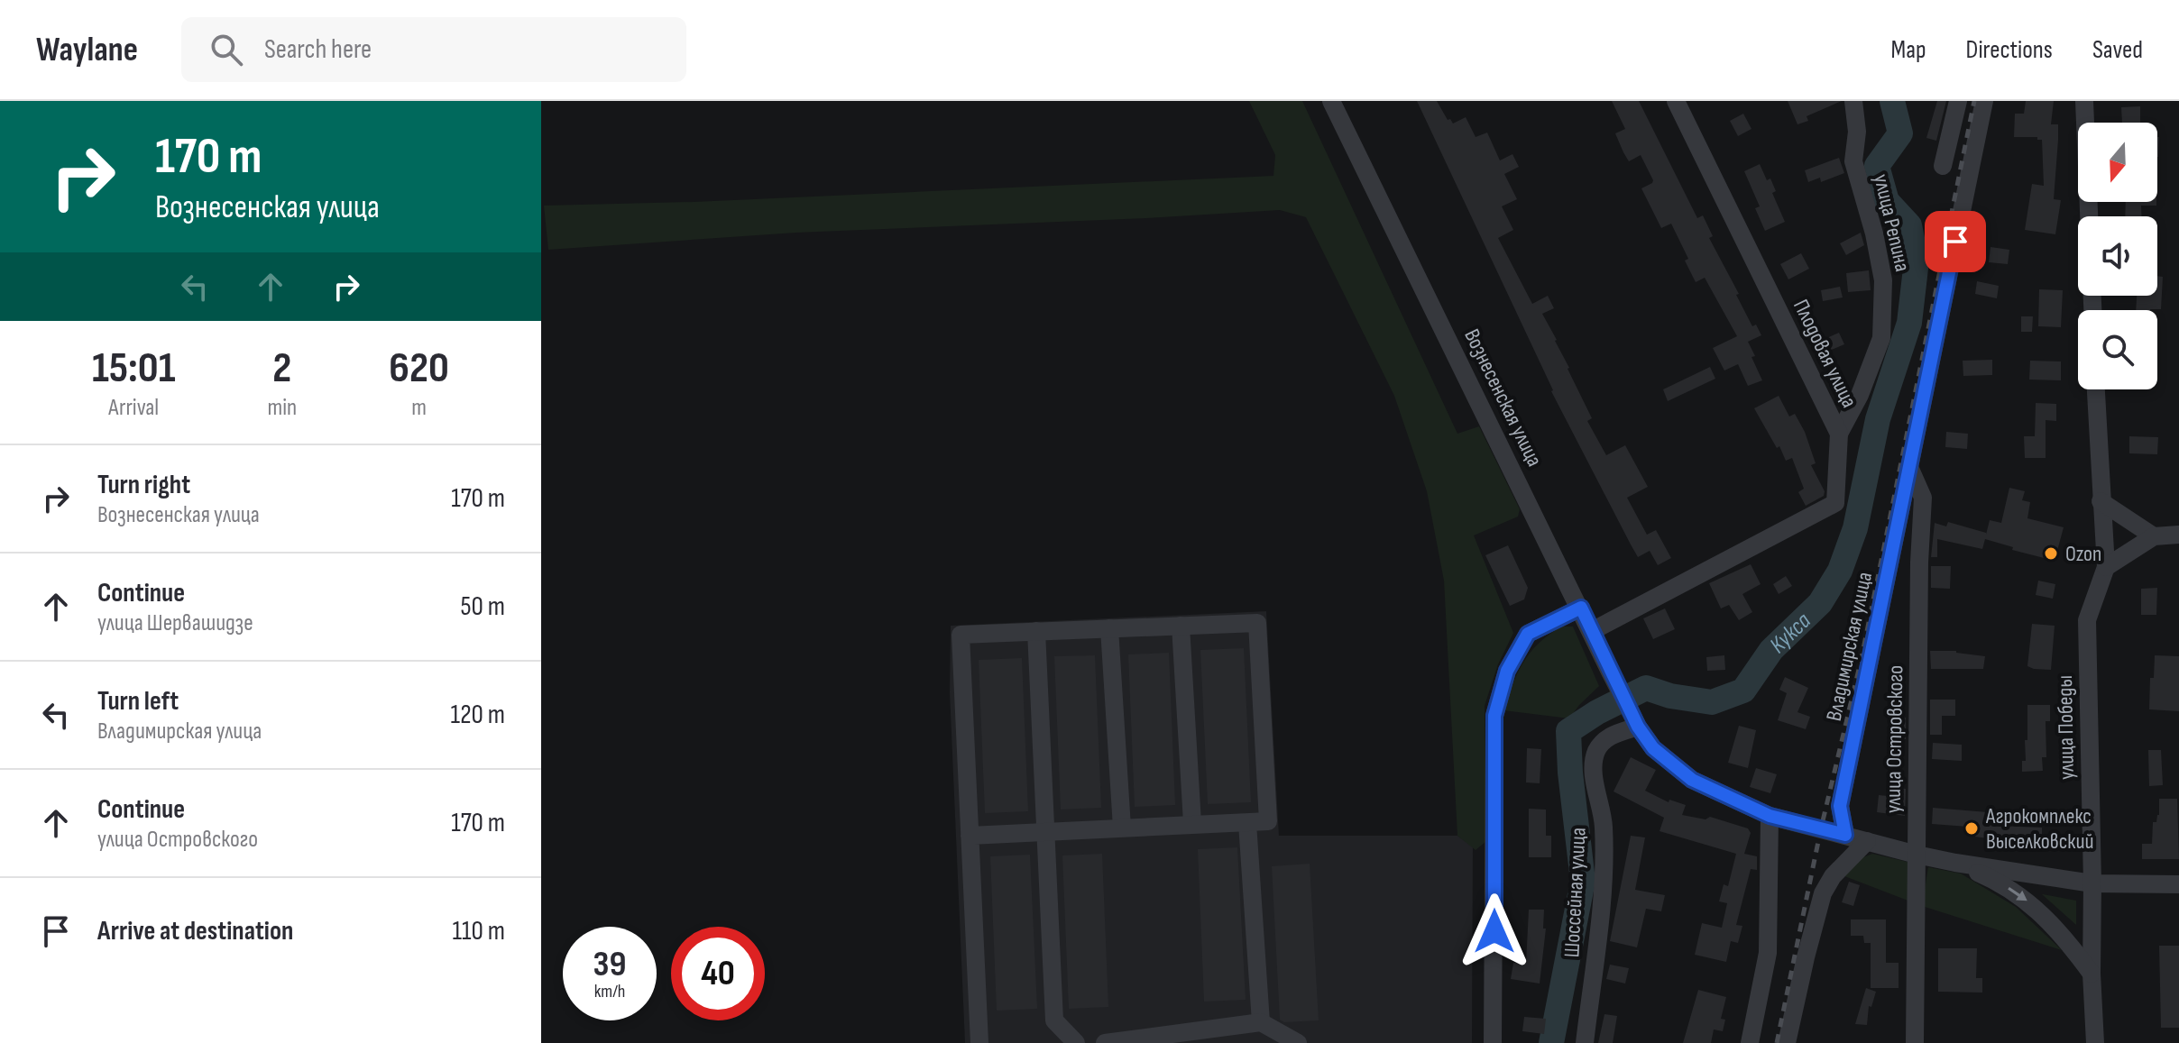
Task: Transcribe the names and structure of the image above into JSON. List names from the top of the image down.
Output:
{
  "streets": {
    "street": [
      "улица Репина",
      "Плодовая улица",
      "Вознесенская улица",
      "Владимирская улица",
      "улица Победы",
      "улица Островского",
      "Шоссейная улица"
    ]
  },
  "crossings": [
    ["улица Репина", "Плодовая улица"],
    ["Плодовая улица", "Вознесенская улица"],
    ["Вознесенская улица", "Владимирская улица"],
    ["Вознесенская улица", "улица Островского"],
    ["Вознесенская улица", "Шоссейная улица"],
    ["Владимирская улица", "улица Островского"]
  ],
  "water": ["Кукса"],
  "places": ["Ozon", "Агрокомплекс Выселковский"],
  "north": "bottom",
  "page": {
    "header": "Waylane",
    "search": "Search here",
    "nav": ["Map", "Directions", "Saved"],
    "turn": ["170 m", "Вознесенская улица"],
    "eta": [
      "15:01",
      "Arrival",
      "2",
      "min",
      "620",
      "m"
    ],
    "list": [
      {
        "name": "Turn right",
        "note": "Вознесенская улица",
        "value": "170 m"
      },
      {
        "name": "Continue",
        "note": "улица Шервашидзе",
        "value": "50 m"
      },
      {
        "name": "Turn left",
        "note": "Владимирская улица",
        "value": "120 m"
      },
      {
        "name": "Continue",
        "note": "улица Островского",
        "value": "170 m"
      },
      {
        "name": "Arrive at destination",
        "value": "110 m"
      }
    ],
    "speed": "39 km/h",
    "limit": "40"
  }
}
